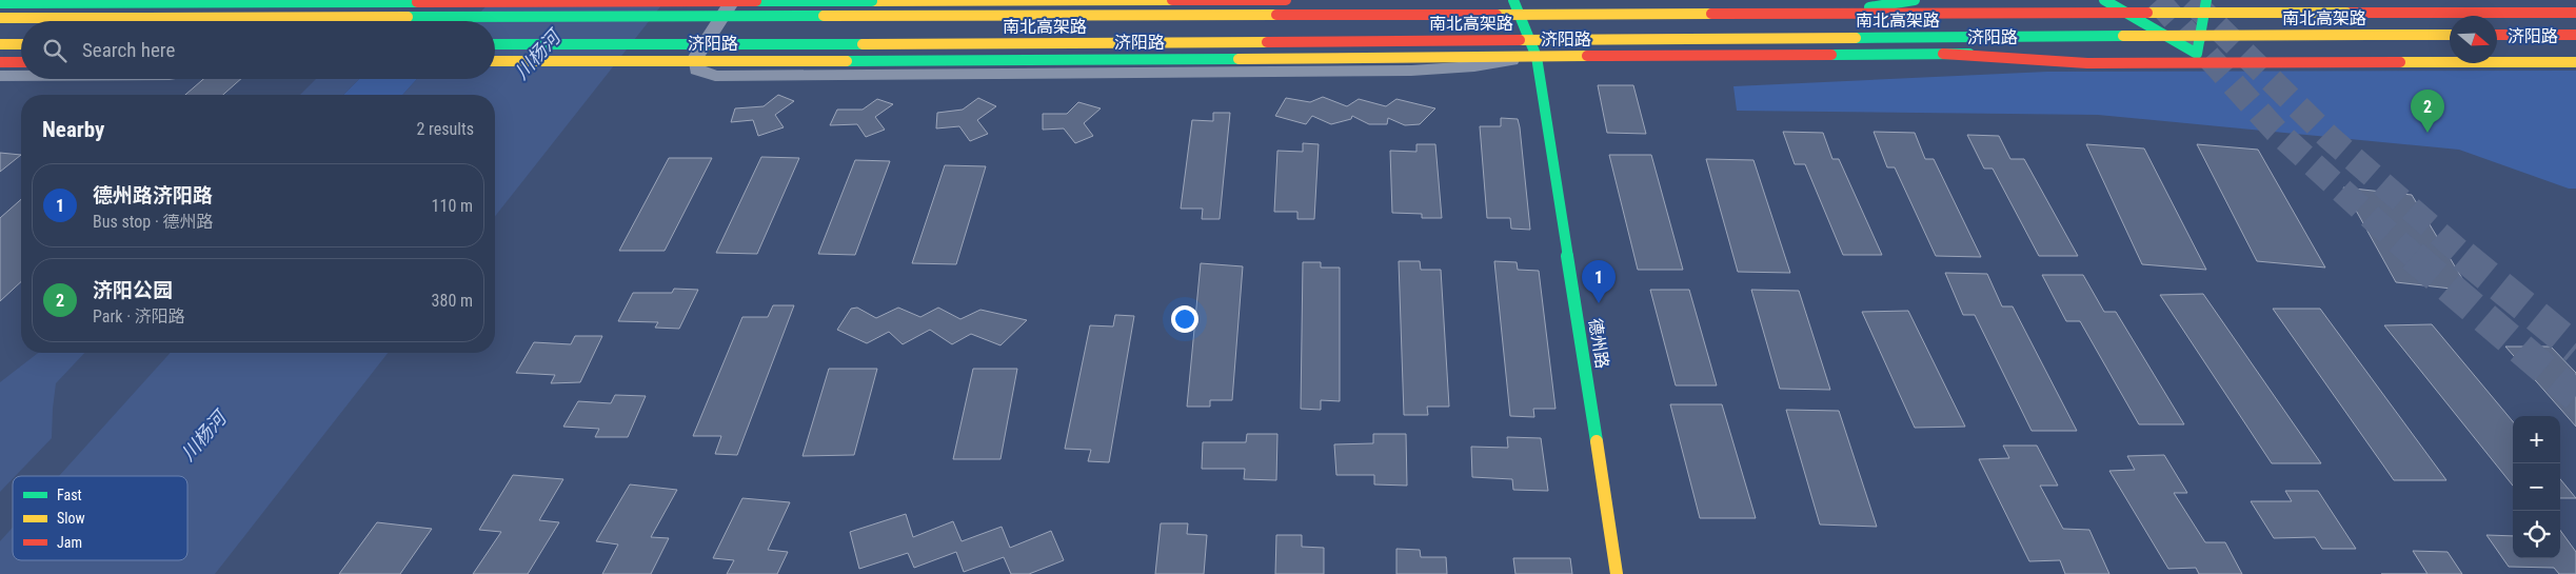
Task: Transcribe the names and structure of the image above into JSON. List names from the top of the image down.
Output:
{
  "streets": {
    "main road": ["南北高架路", "济阳路", "德州路"]
  },
  "crossings": [
    ["济阳路", "德州路"]
  ],
  "water": ["川杨河"],
  "legend": ["Fast", "Slow", "Jam"],
  "north": "right",
  "page": {
    "search": "Search here",
    "pins": ["2", "1"],
    "heading": ["Nearby", "2 results"],
    "list": [
      {
        "mark": "1",
        "name": "德州路济阳路",
        "note": "Bus stop · 德州路",
        "value": "110 m"
      },
      {
        "mark": "2",
        "name": "济阳公园",
        "note": "Park · 济阳路",
        "value": "380 m"
      }
    ],
    "map_buttons": ["+", "−"]
  }
}
